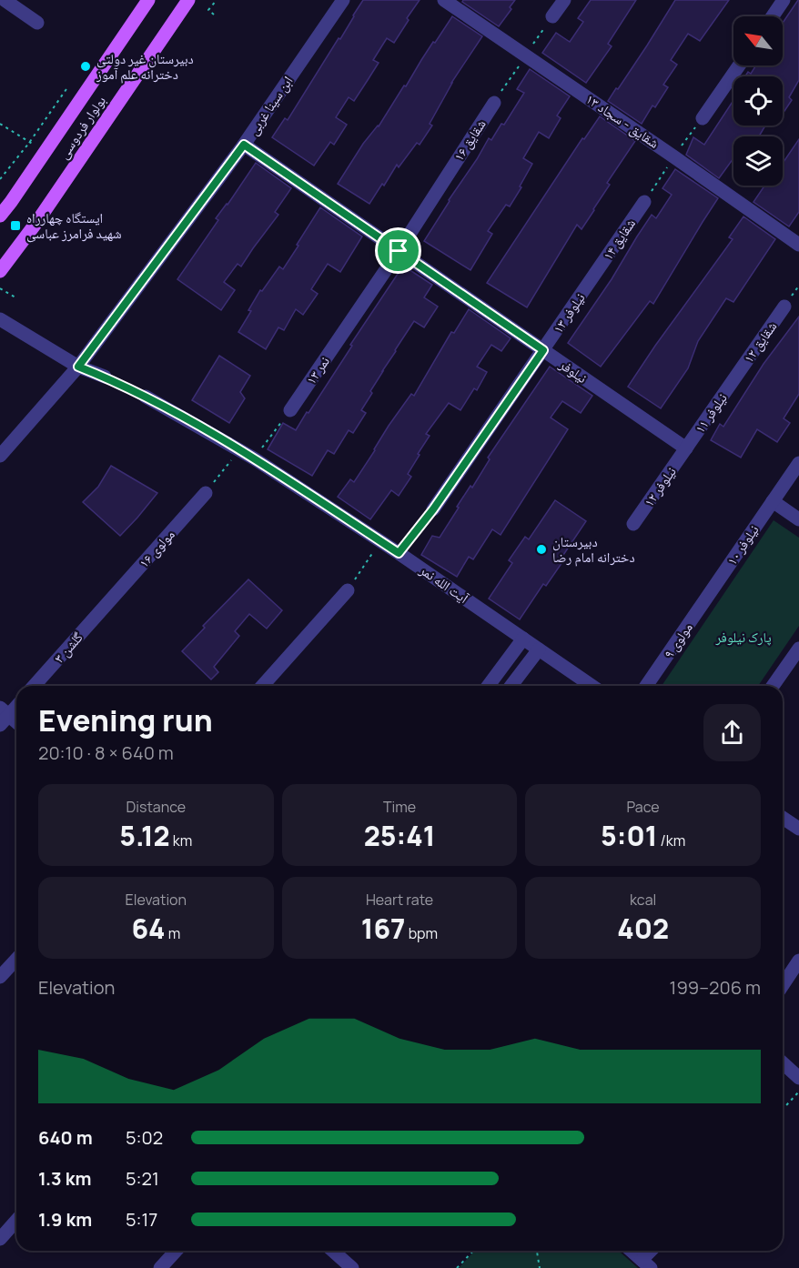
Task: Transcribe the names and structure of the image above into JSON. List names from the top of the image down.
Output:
{
  "streets": {
    "main road": ["بولوار فردوسی"],
    "street": [
      "ابن سینا غربی",
      "شقایق - سجاد ۱۳",
      "شقایق ۱۶",
      "شقایق ۱۴",
      "نیلوفر ۱۳",
      "شقایق ۱۲",
      "نمر ۱۳",
      "نیلوفر",
      "نیلوفر ۱۱",
      "نیلوفر ۱۲",
      "نیلوفر ۱۰",
      "مولوی ۱۶",
      "آیت الله نمر",
      "مولوی ۹",
      "گلشن ۳"
    ]
  },
  "crossings": [
    ["ابن سینا غربی", "نیلوفر"],
    ["شقایق ۱۶", "نمر ۱۳"],
    ["شقایق ۱۶", "نیلوفر"],
    ["شقایق ۱۴", "نیلوفر ۱۳"],
    ["نیلوفر ۱۳", "نیلوفر"],
    ["شقایق ۱۲", "نیلوفر ۱۱"],
    ["نمر ۱۳", "نیلوفر"],
    ["نیلوفر", "نیلوفر ۱۱"],
    ["نیلوفر", "نیلوفر ۱۲"],
    ["نیلوفر ۱۱", "نیلوفر ۱۲"],
    ["نیلوفر ۱۰", "مولوی ۹"],
    ["مولوی ۱۶", "گلشن ۳"]
  ],
  "parks": ["پارک نیلوفر"],
  "places": {
    "other": ["دبیرستان غیر دولتی دخترانه علم آموز", "دبیرستان دخترانه امام رضا"],
    "transit": ["ایستگاه چهارراه شهید فرامرز عباسی"]
  },
  "north": "top left",
  "page": {
    "heading": ["Evening run", "20:10 · 8 × 640 m"],
    "stats": [
      ["Distance", "5.12 km"],
      ["Time", "25:41"],
      ["Pace", "5:01 /km"],
      ["Elevation", "64 m"],
      ["Heart rate", "167 bpm"],
      ["kcal", "402"]
    ],
    "chart": ["Elevation", "199–206 m"],
    "list": [
      {
        "name": "640 m",
        "note": "5:02"
      },
      {
        "name": "1.3 km",
        "note": "5:21"
      },
      {
        "name": "1.9 km",
        "note": "5:17"
      }
    ]
  }
}
